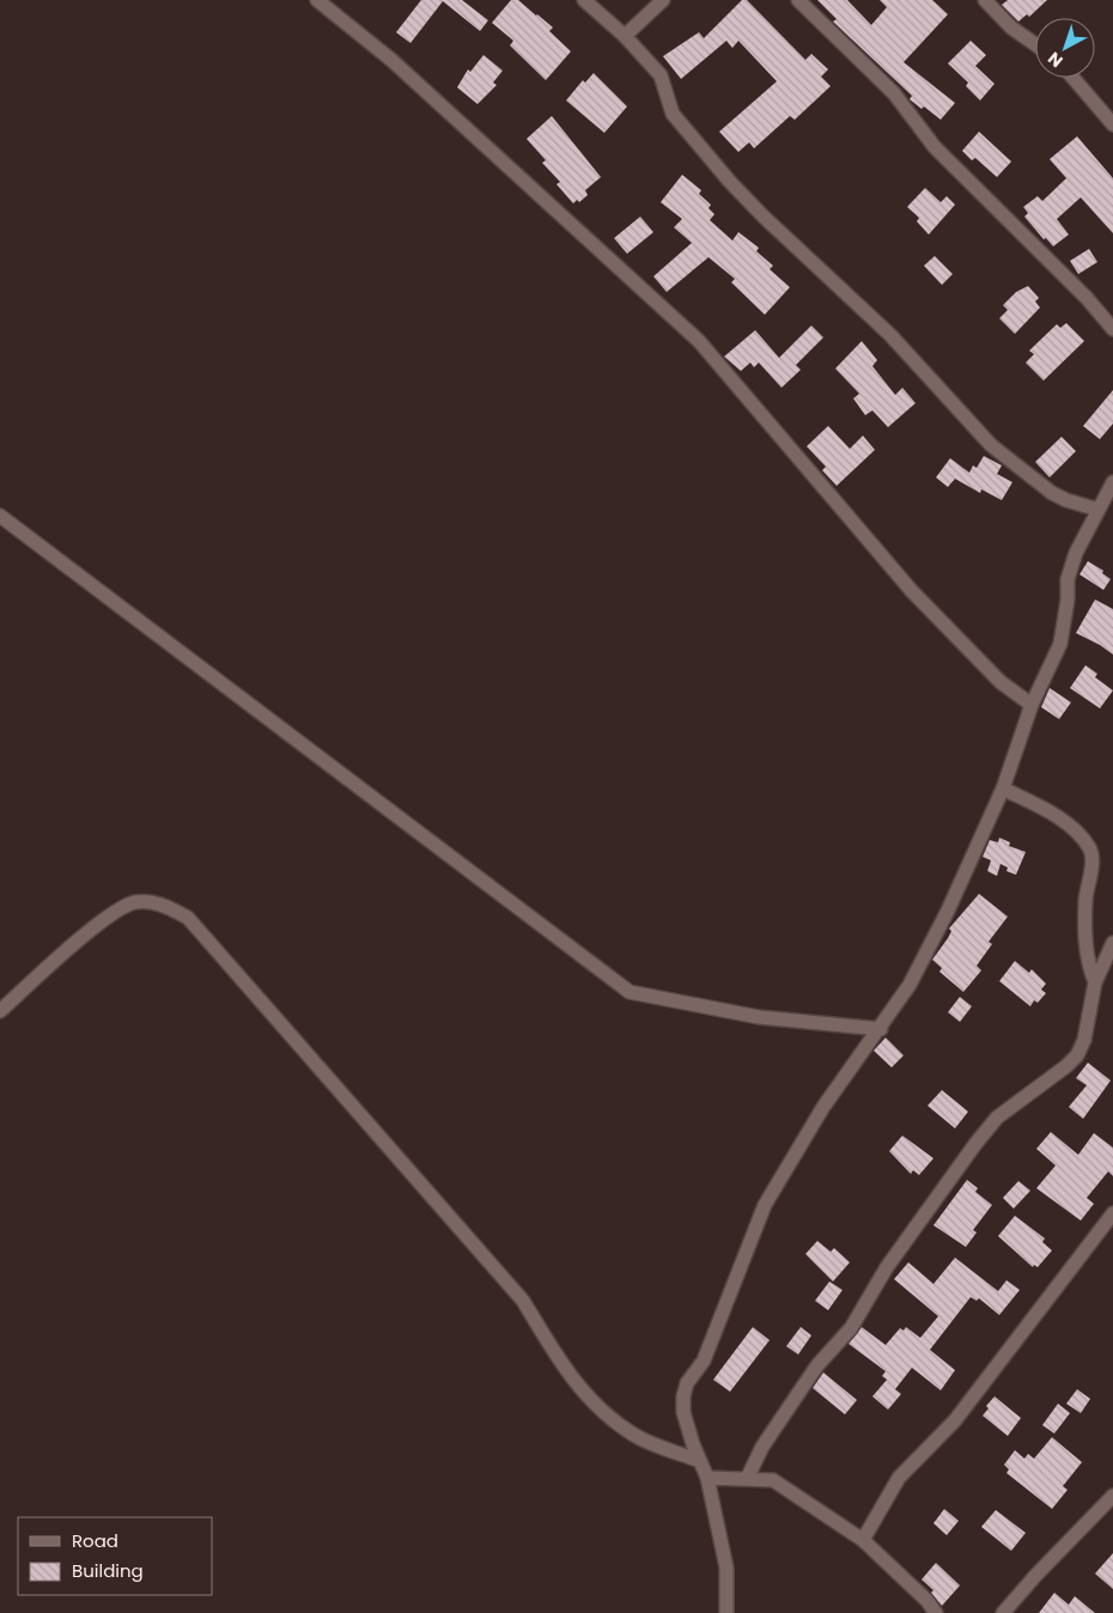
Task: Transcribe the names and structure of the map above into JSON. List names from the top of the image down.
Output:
{
  "legend": ["Road", "Building"],
  "north": "bottom left"
}
